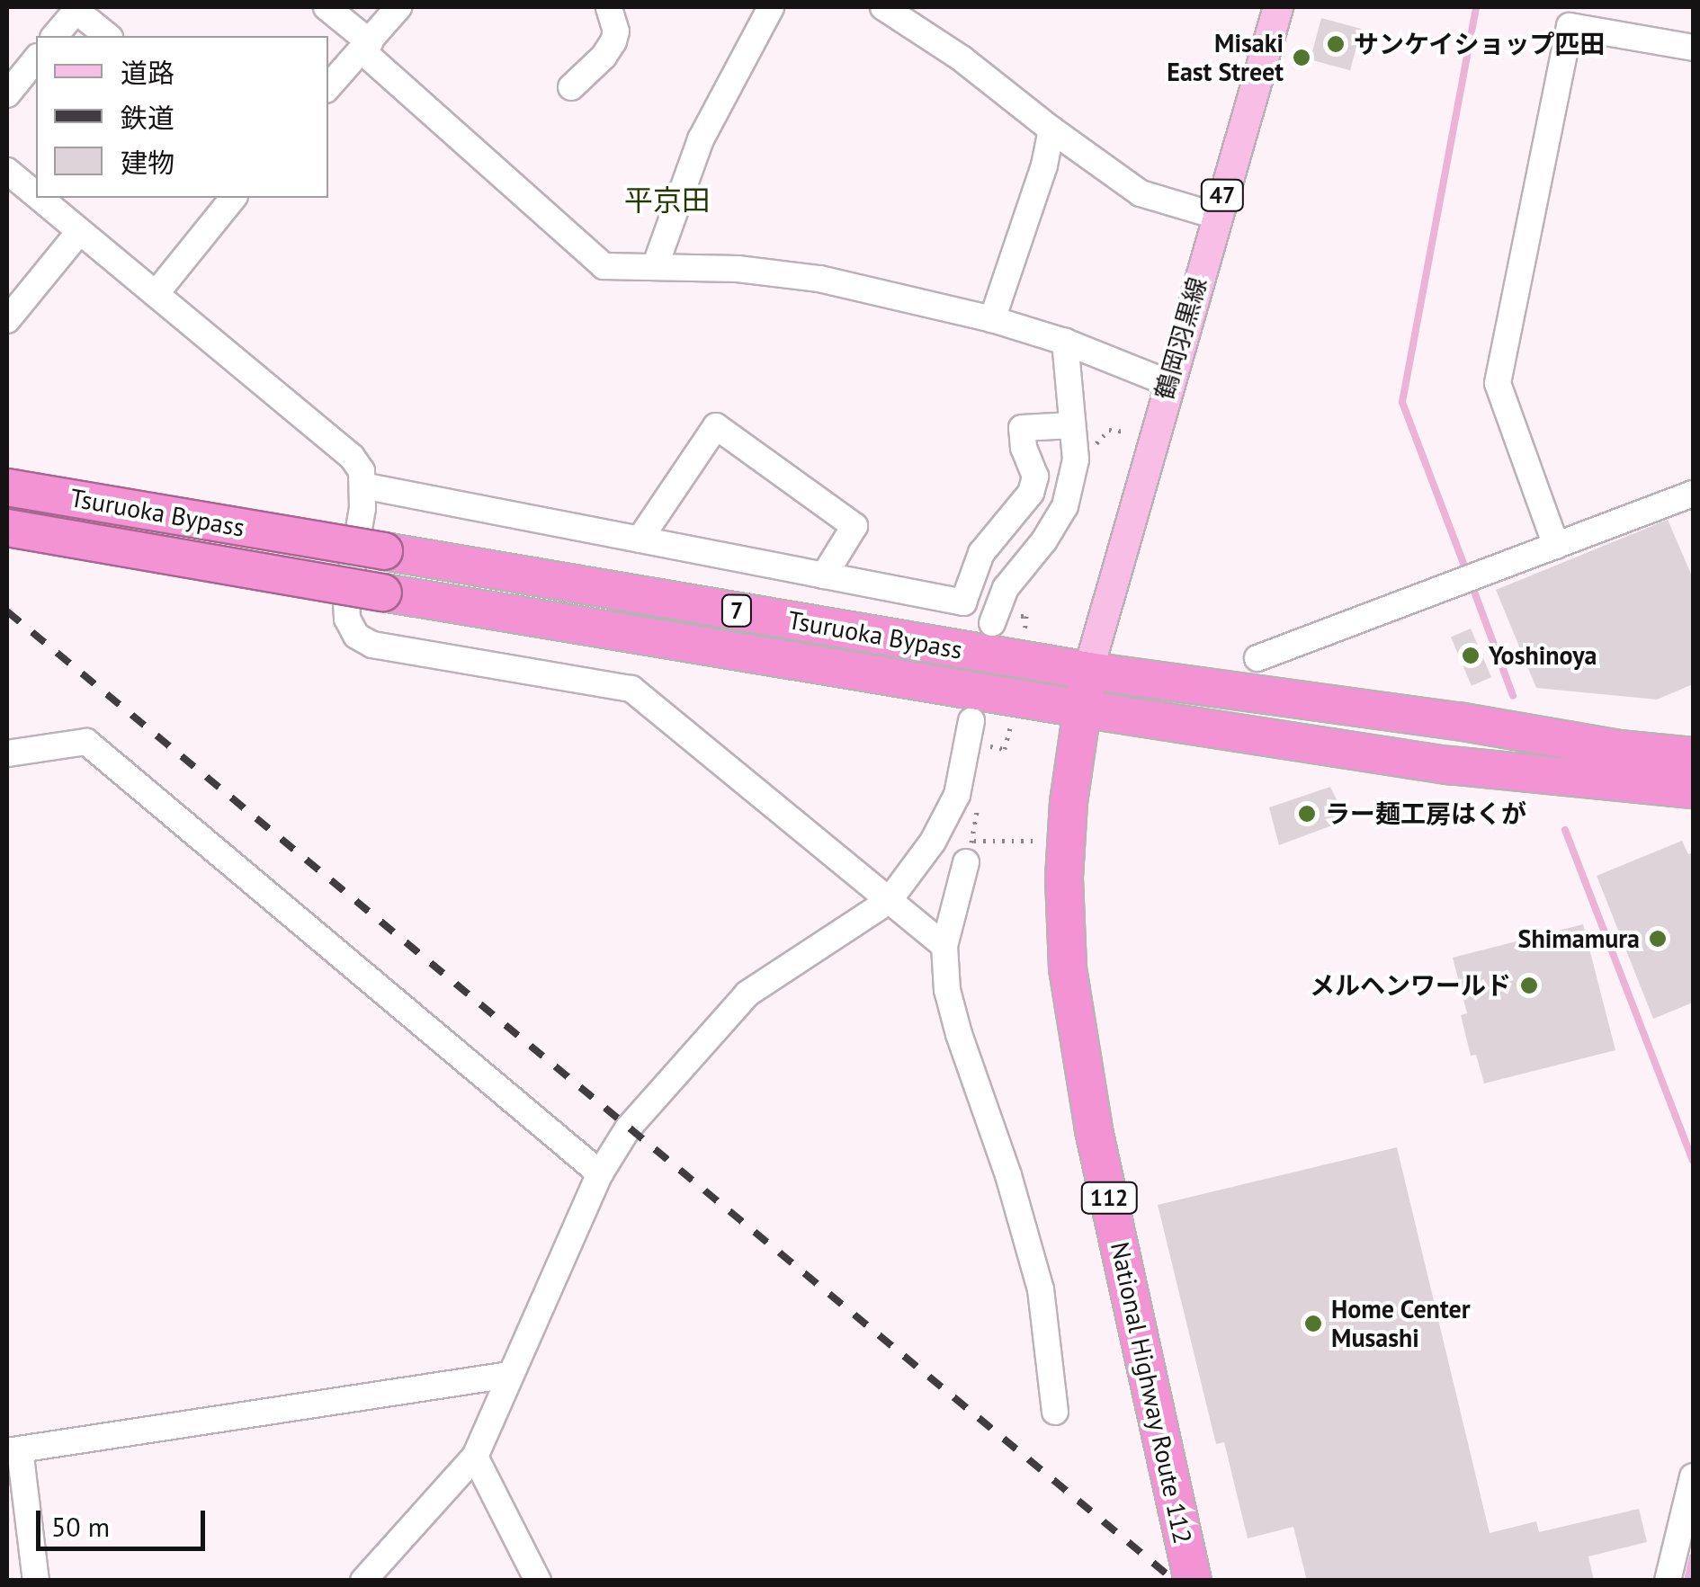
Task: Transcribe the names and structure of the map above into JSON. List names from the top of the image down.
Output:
{
  "streets": {
    "highway": [
      "Tsuruoka Bypass",
      "7",
      "112",
      "National Highway Route 112"
    ],
    "main road": ["47", "鶴岡羽黒線"]
  },
  "crossings": [
    ["鶴岡羽黒線", "Tsuruoka Bypass"],
    ["鶴岡羽黒線", "National Highway Route 112"],
    ["Tsuruoka Bypass", "National Highway Route 112"]
  ],
  "districts": ["平京田"],
  "places": [
    "サンケイショップ匹田",
    "Misaki East Street",
    "Yoshinoya",
    "ラー麺工房はくが",
    "Shimamura",
    "メルヘンワールド",
    "Home Center Musashi"
  ],
  "legend": ["道路", "鉄道", "建物"],
  "scale_bar": "50 m"
}
